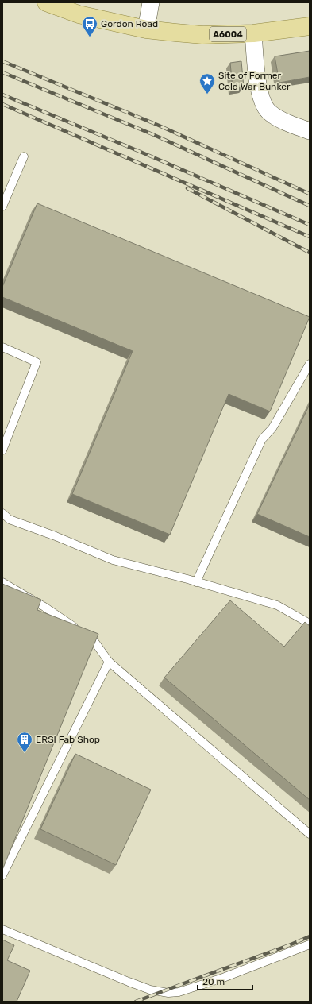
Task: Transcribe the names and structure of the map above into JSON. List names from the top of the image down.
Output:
{
  "streets": {
    "main road": ["A6004"]
  },
  "places": {
    "bus stop": ["Gordon Road"],
    "place": ["Site of Former Cold War Bunker"],
    "building": ["ERSI Fab Shop"]
  },
  "scale_bar": "20 m"
}
